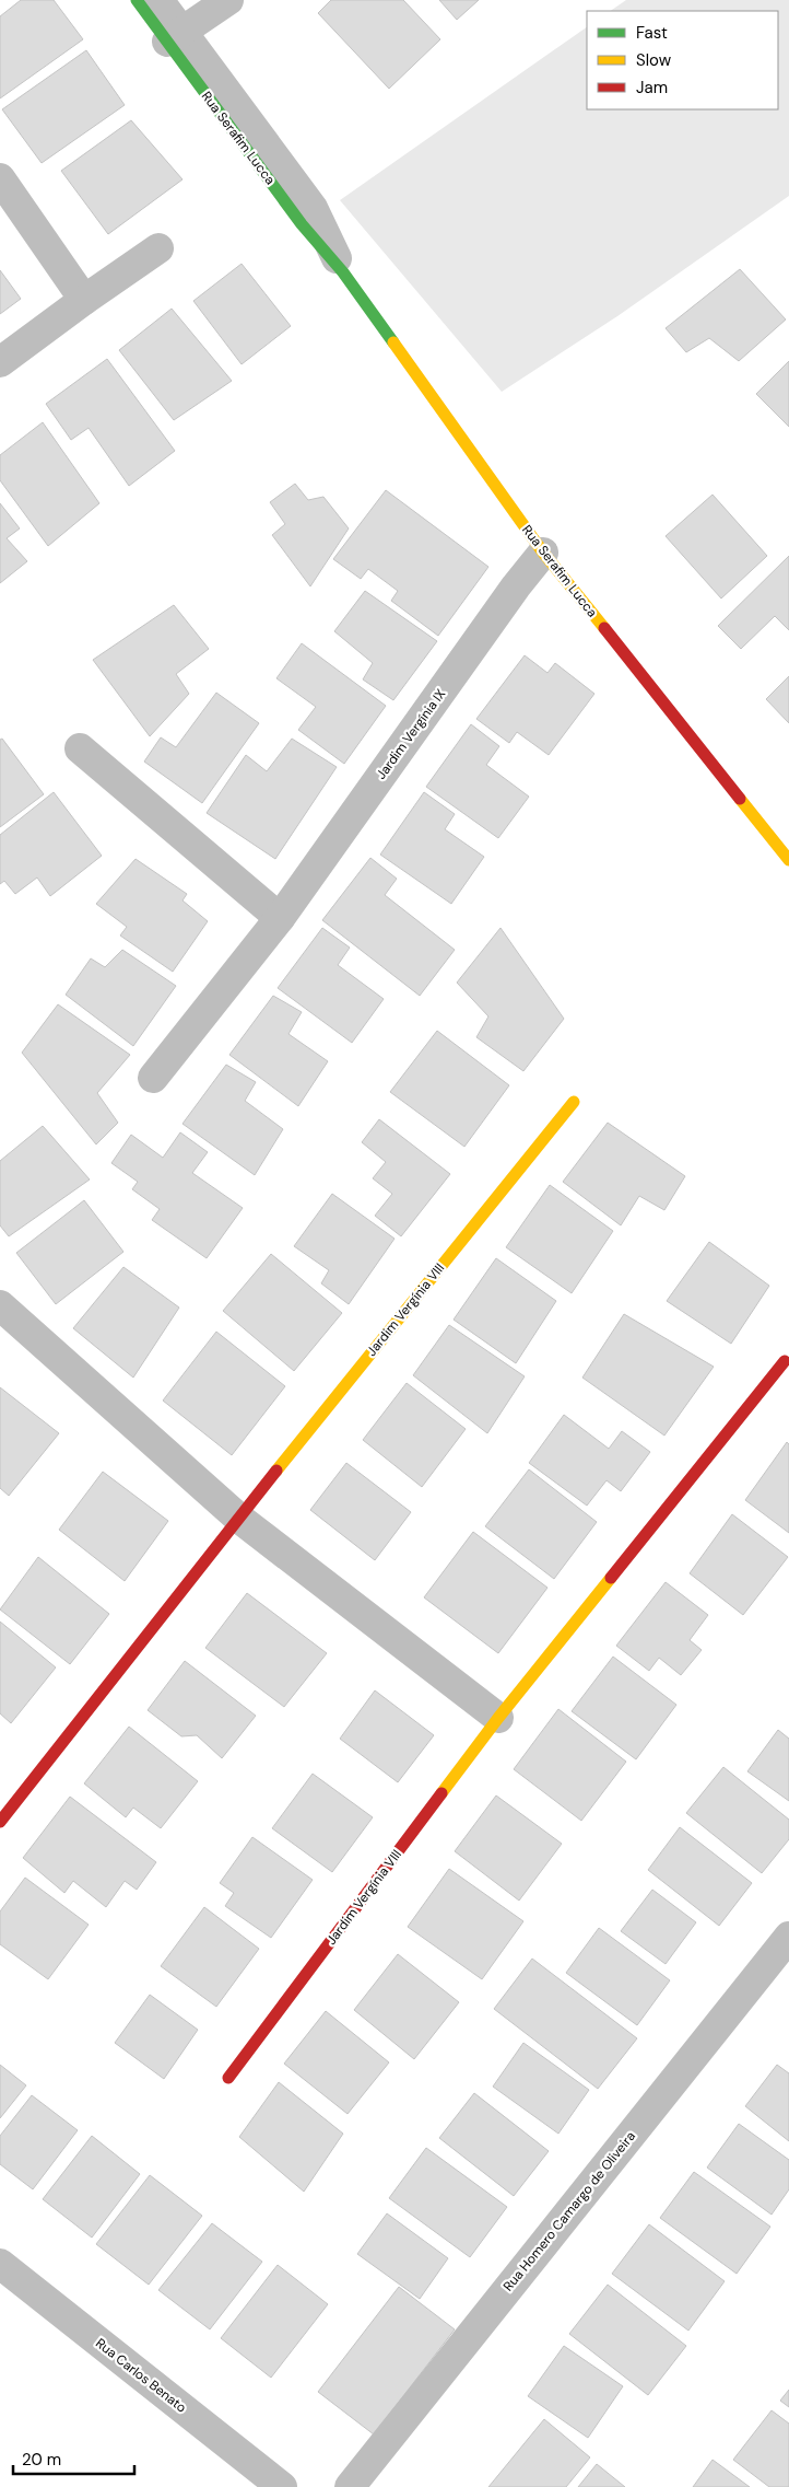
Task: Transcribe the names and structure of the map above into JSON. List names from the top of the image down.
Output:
{
  "streets": {
    "street": [
      "Rua Serafim Lucca",
      "Jardim Vergínia IX",
      "Jardim Vergínia VIII",
      "Rua Homero Camargo de Oliveira",
      "Rua Carlos Benato"
    ]
  },
  "crossings": [
    ["Rua Serafim Lucca", "Jardim Vergínia IX"]
  ],
  "legend": ["Fast", "Slow", "Jam"],
  "scale_bar": "20 m"
}
